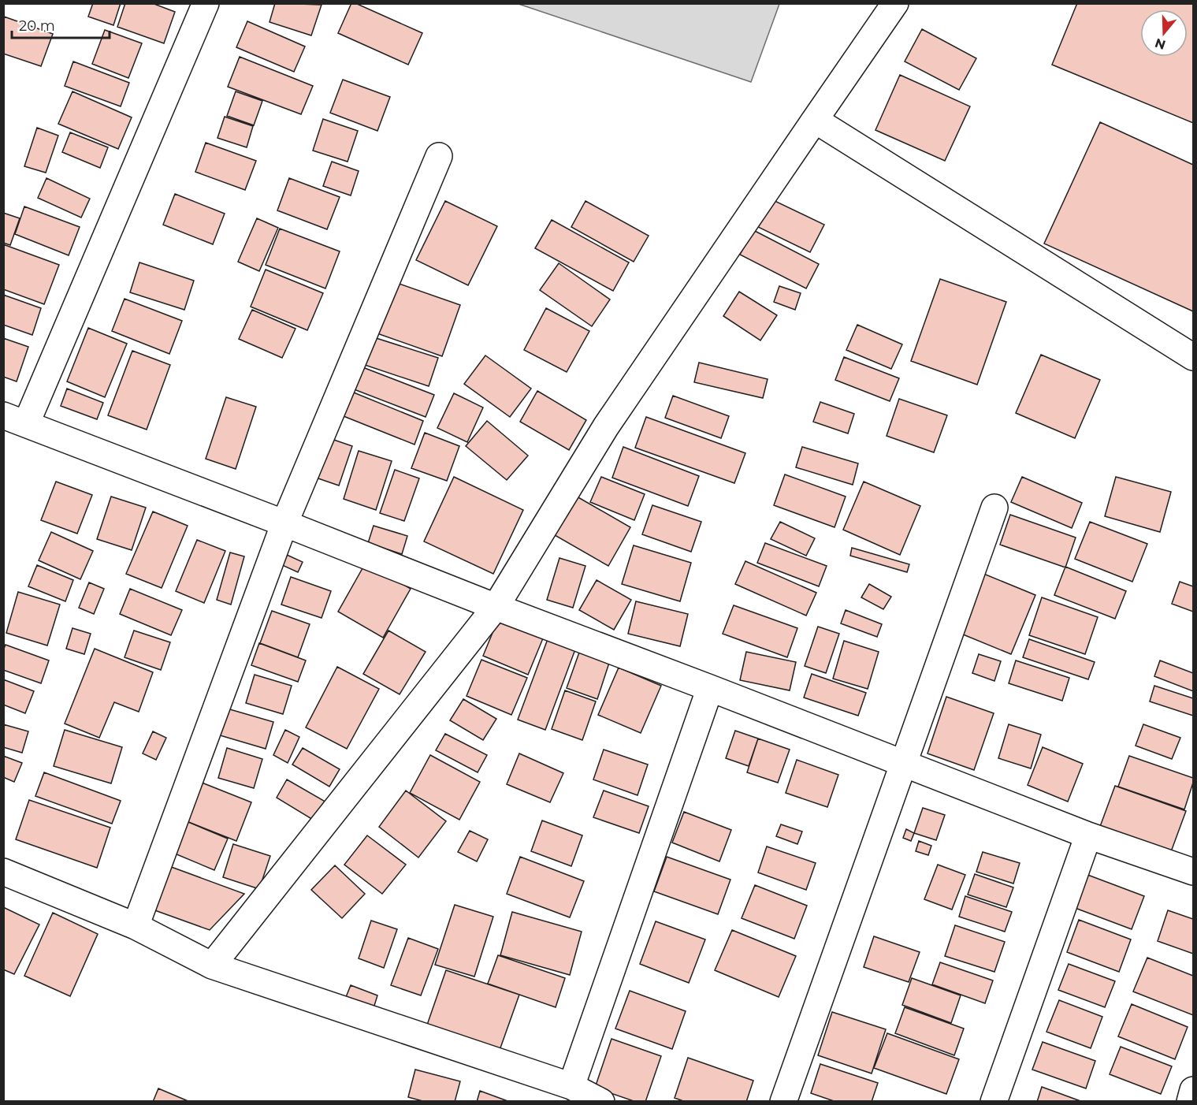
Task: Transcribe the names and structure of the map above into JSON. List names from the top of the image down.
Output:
{
  "scale_bar": "20 m",
  "north": "bottom"
}
